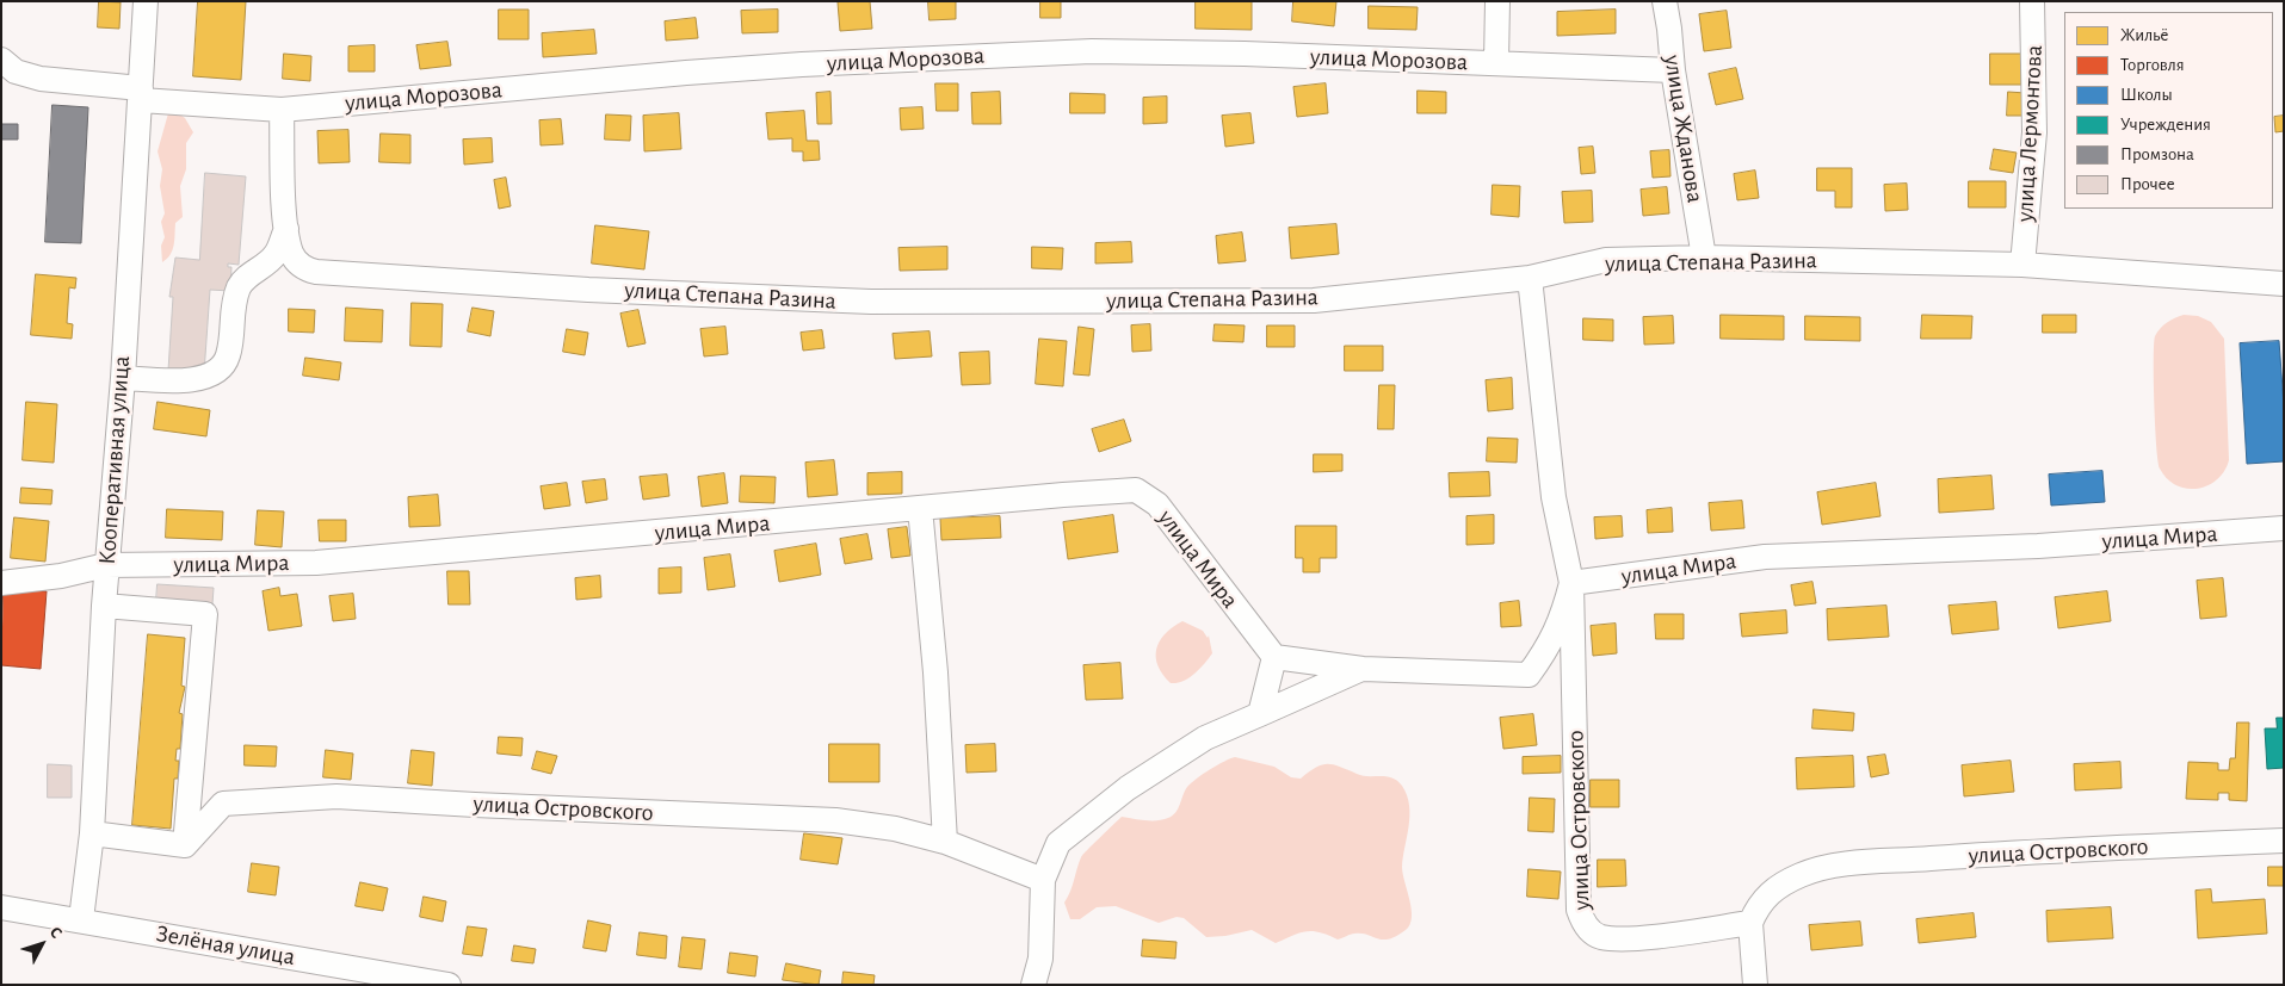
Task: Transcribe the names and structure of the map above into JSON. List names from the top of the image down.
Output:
{
  "streets": {
    "street": [
      "улица Морозова",
      "улица Жданова",
      "улица Лермонтова",
      "улица Степана Разина",
      "Кооперативная улица",
      "улица Мира",
      "улица Островского",
      "Зелёная улица"
    ]
  },
  "crossings": [
    ["улица Морозова", "улица Жданова"],
    ["улица Морозова", "улица Степана Разина"],
    ["улица Морозова", "Кооперативная улица"],
    ["улица Жданова", "улица Степана Разина"],
    ["улица Лермонтова", "улица Степана Разина"],
    ["улица Степана Разина", "улица Островского"],
    ["Кооперативная улица", "улица Мира"],
    ["Кооперативная улица", "Зелёная улица"],
    ["улица Мира", "улица Островского"]
  ],
  "legend": [
    "Жильё",
    "Торговля",
    "Школы",
    "Учреждения",
    "Промзона",
    "Прочее"
  ],
  "north": "top right"
}
